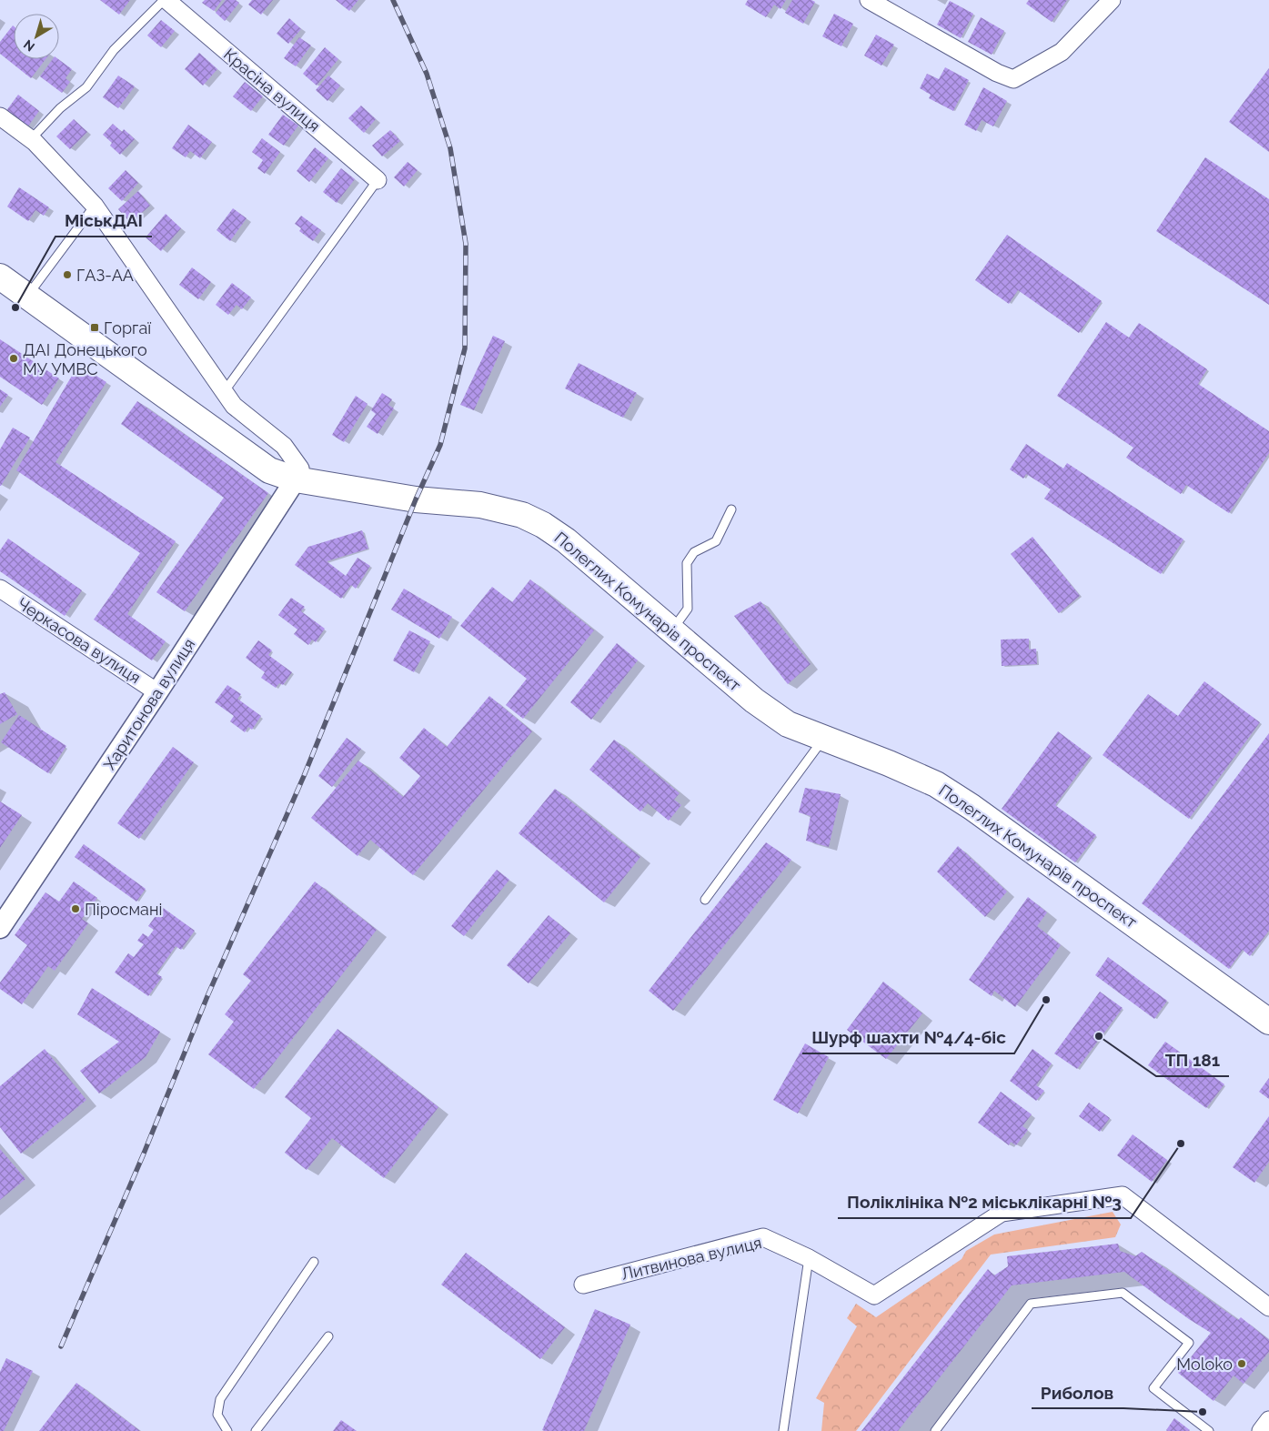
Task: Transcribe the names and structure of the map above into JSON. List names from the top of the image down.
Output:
{
  "streets": {
    "main road": ["Полеглих Комунарів проспект"],
    "street": [
      "Красіна вулиця",
      "Черкасова вулиця",
      "Харитонова вулиця",
      "Литвинова вулиця"
    ]
  },
  "crossings": [
    ["Полеглих Комунарів проспект", "Харитонова вулиця"],
    ["Черкасова вулиця", "Харитонова вулиця"]
  ],
  "places": {
    "other": [
      "ГАЗ-АА",
      "МіськДАІ",
      "ДАІ Донецького МУ УМВС",
      "Піросмані",
      "Шурф шахти №4/4-біс",
      "ТП 181",
      "Поліклініка №2 міськлікарні №3",
      "Moloko",
      "Риболов"
    ],
    "transit": ["Горгаї"]
  },
  "north": "bottom left"
}
